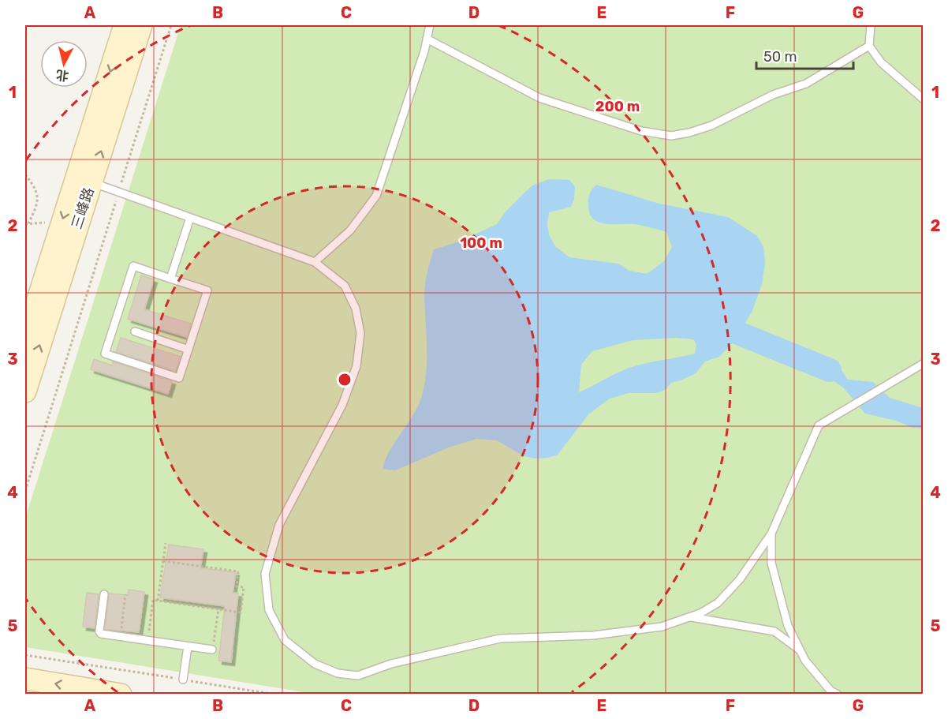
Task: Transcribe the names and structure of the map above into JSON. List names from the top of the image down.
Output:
{
  "streets": {
    "main road": ["三峰路"]
  },
  "scale_bar": "50 m",
  "north": "bottom",
  "grid": {
    "columns": [
      "A",
      "B",
      "C",
      "D",
      "E",
      "F",
      "G"
    ],
    "rows": [
      "1",
      "2",
      "3",
      "4",
      "5"
    ]
  },
  "rings": ["200 m", "100 m"]
}
